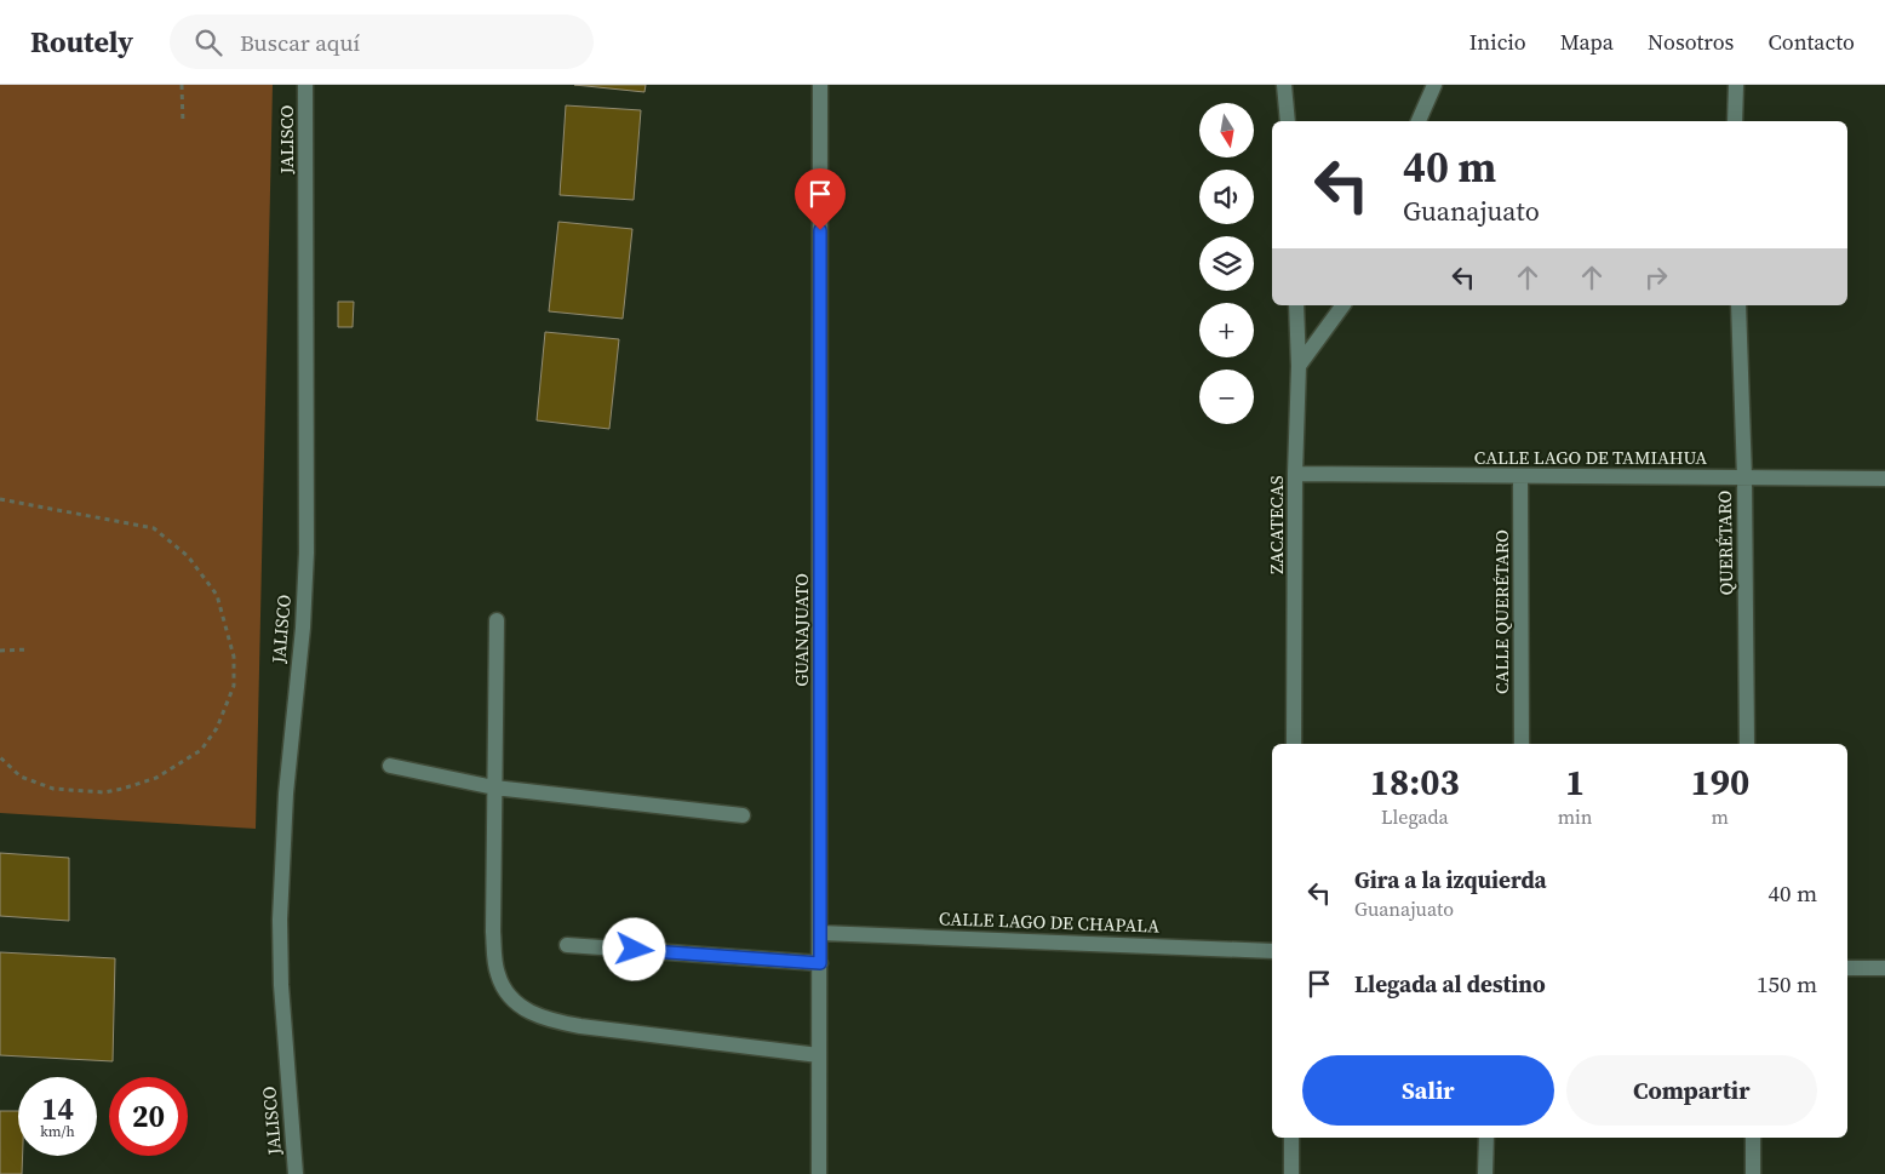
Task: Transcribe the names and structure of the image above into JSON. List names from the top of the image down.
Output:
{
  "streets": {
    "street": [
      "JALISCO",
      "CALLE LAGO DE TAMIAHUA",
      "ZACATECAS",
      "QUERÉTARO",
      "CALLE QUERÉTARO",
      "GUANAJUATO",
      "CALLE LAGO DE CHAPALA"
    ]
  },
  "crossings": [
    ["CALLE LAGO DE TAMIAHUA", "ZACATECAS"],
    ["CALLE LAGO DE TAMIAHUA", "QUERÉTARO"],
    ["CALLE LAGO DE TAMIAHUA", "CALLE QUERÉTARO"],
    ["GUANAJUATO", "CALLE LAGO DE CHAPALA"]
  ],
  "north": "bottom",
  "page": {
    "header": "Routely",
    "search": "Buscar aquí",
    "nav": [
      "Inicio",
      "Mapa",
      "Nosotros",
      "Contacto"
    ],
    "map_buttons": ["+", "−"],
    "turn": ["40 m", "Guanajuato"],
    "eta": [
      "18:03",
      "Llegada",
      "1",
      "min",
      "190",
      "m"
    ],
    "list": [
      {
        "name": "Gira a la izquierda",
        "note": "Guanajuato",
        "value": "40 m"
      },
      {
        "name": "Llegada al destino",
        "value": "150 m"
      }
    ],
    "buttons": ["Salir", "Compartir"],
    "speed": "14 km/h",
    "limit": "20"
  }
}
